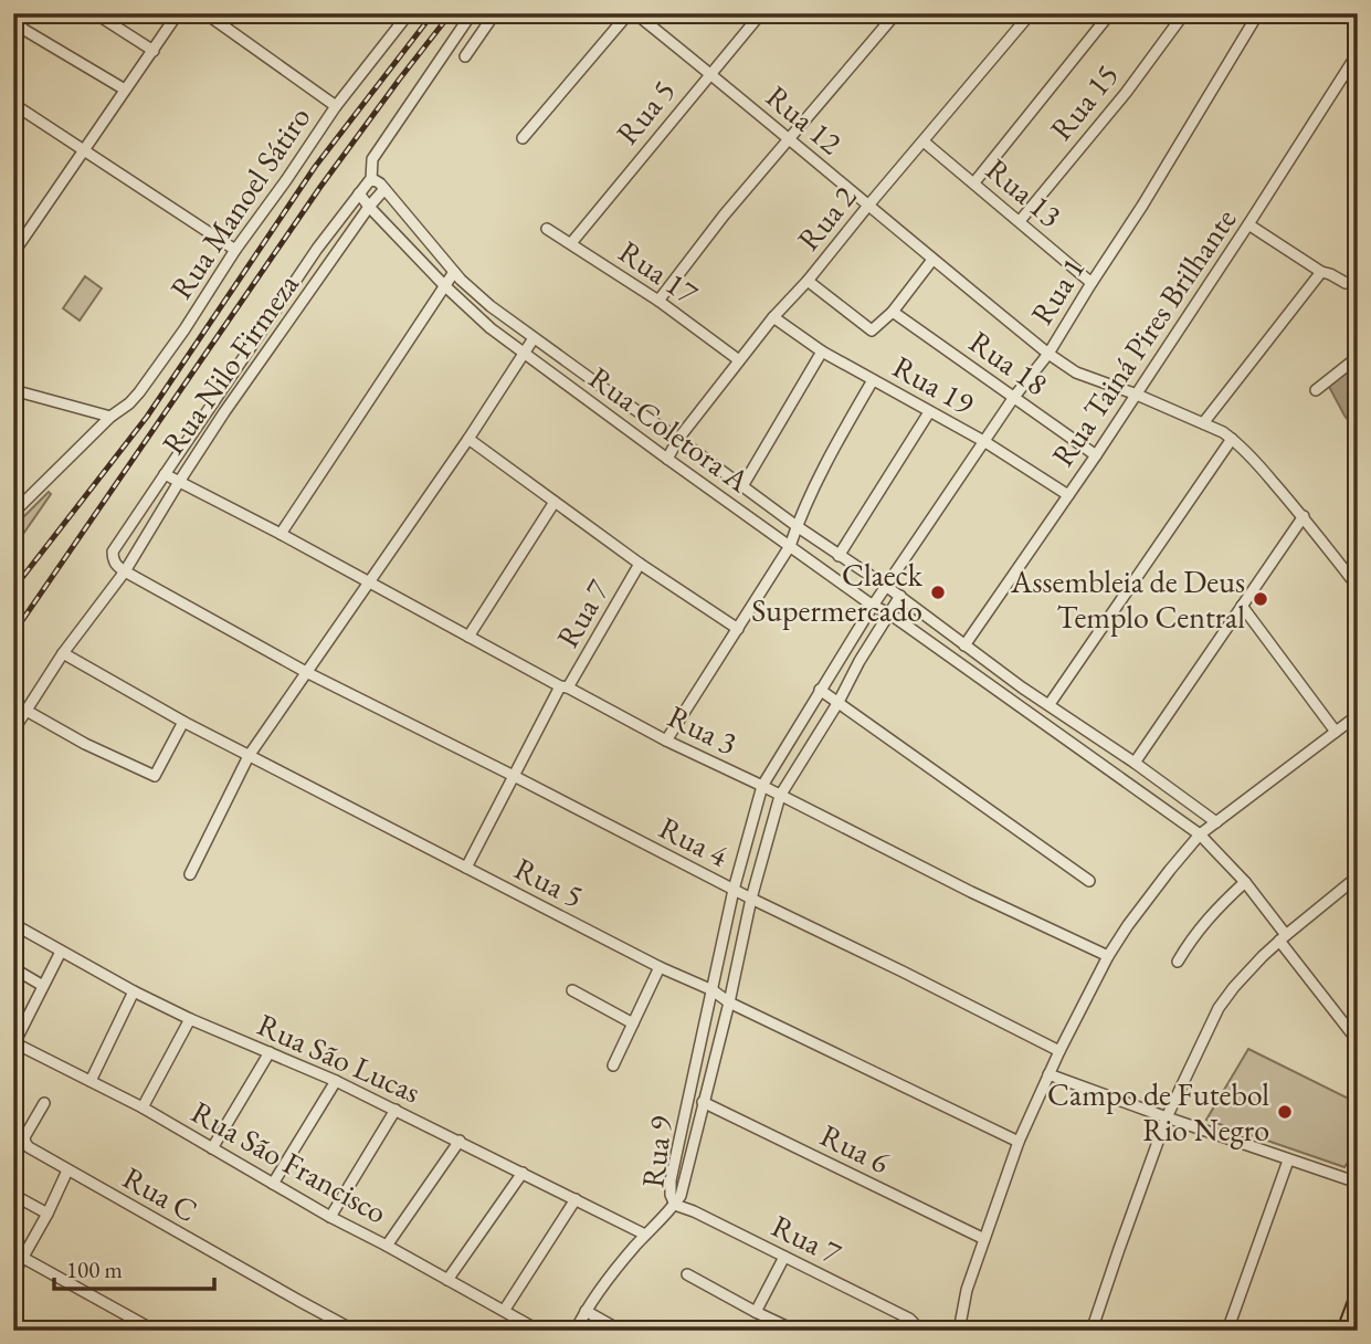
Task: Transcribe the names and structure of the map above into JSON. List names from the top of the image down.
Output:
{
  "streets": {
    "street": [
      "Rua 15",
      "Rua 5",
      "Rua 12",
      "Rua 13",
      "Rua Manoel Sátiro",
      "Rua 2",
      "Rua 17",
      "Rua 1",
      "Rua Tainá Pires Brilhante",
      "Rua 18",
      "Rua Nilo Firmeza",
      "Rua 19",
      "Rua Coletora A",
      "Rua 7",
      "Rua 3",
      "Rua 4",
      "Rua São Lucas",
      "Rua 6",
      "Rua 9",
      "Rua São Francisco",
      "Rua C"
    ]
  },
  "crossings": [
    ["Rua 15", "Rua 13"],
    ["Rua 5", "Rua 12"],
    ["Rua 5", "Rua 17"],
    ["Rua 5", "Rua Nilo Firmeza"],
    ["Rua 5", "Rua 7"],
    ["Rua 5", "Rua 9"],
    ["Rua 12", "Rua 2"],
    ["Rua 12", "Rua 1"],
    ["Rua 12", "Rua Tainá Pires Brilhante"],
    ["Rua 13", "Rua 2"],
    ["Rua 13", "Rua 1"],
    ["Rua 2", "Rua 17"],
    ["Rua 2", "Rua 19"],
    ["Rua 2", "Rua Coletora A"],
    ["Rua 1", "Rua 18"],
    ["Rua 1", "Rua 19"],
    ["Rua 1", "Rua Coletora A"],
    ["Rua 1", "Rua 9"],
    ["Rua Tainá Pires Brilhante", "Rua 18"],
    ["Rua Tainá Pires Brilhante", "Rua 19"],
    ["Rua Tainá Pires Brilhante", "Rua Coletora A"],
    ["Rua Nilo Firmeza", "Rua Coletora A"],
    ["Rua Nilo Firmeza", "Rua 3"],
    ["Rua Nilo Firmeza", "Rua 4"],
    ["Rua Coletora A", "Rua 9"],
    ["Rua 7", "Rua 3"],
    ["Rua 7", "Rua 4"],
    ["Rua 7", "Rua 9"],
    ["Rua 3", "Rua 9"],
    ["Rua 4", "Rua 9"],
    ["Rua 6", "Rua 9"]
  ],
  "places": ["Claeck Supermercado", "Assembleia de Deus Templo Central", "Campo de Futebol Rio Negro"],
  "scale_bar": "100 m"
}
